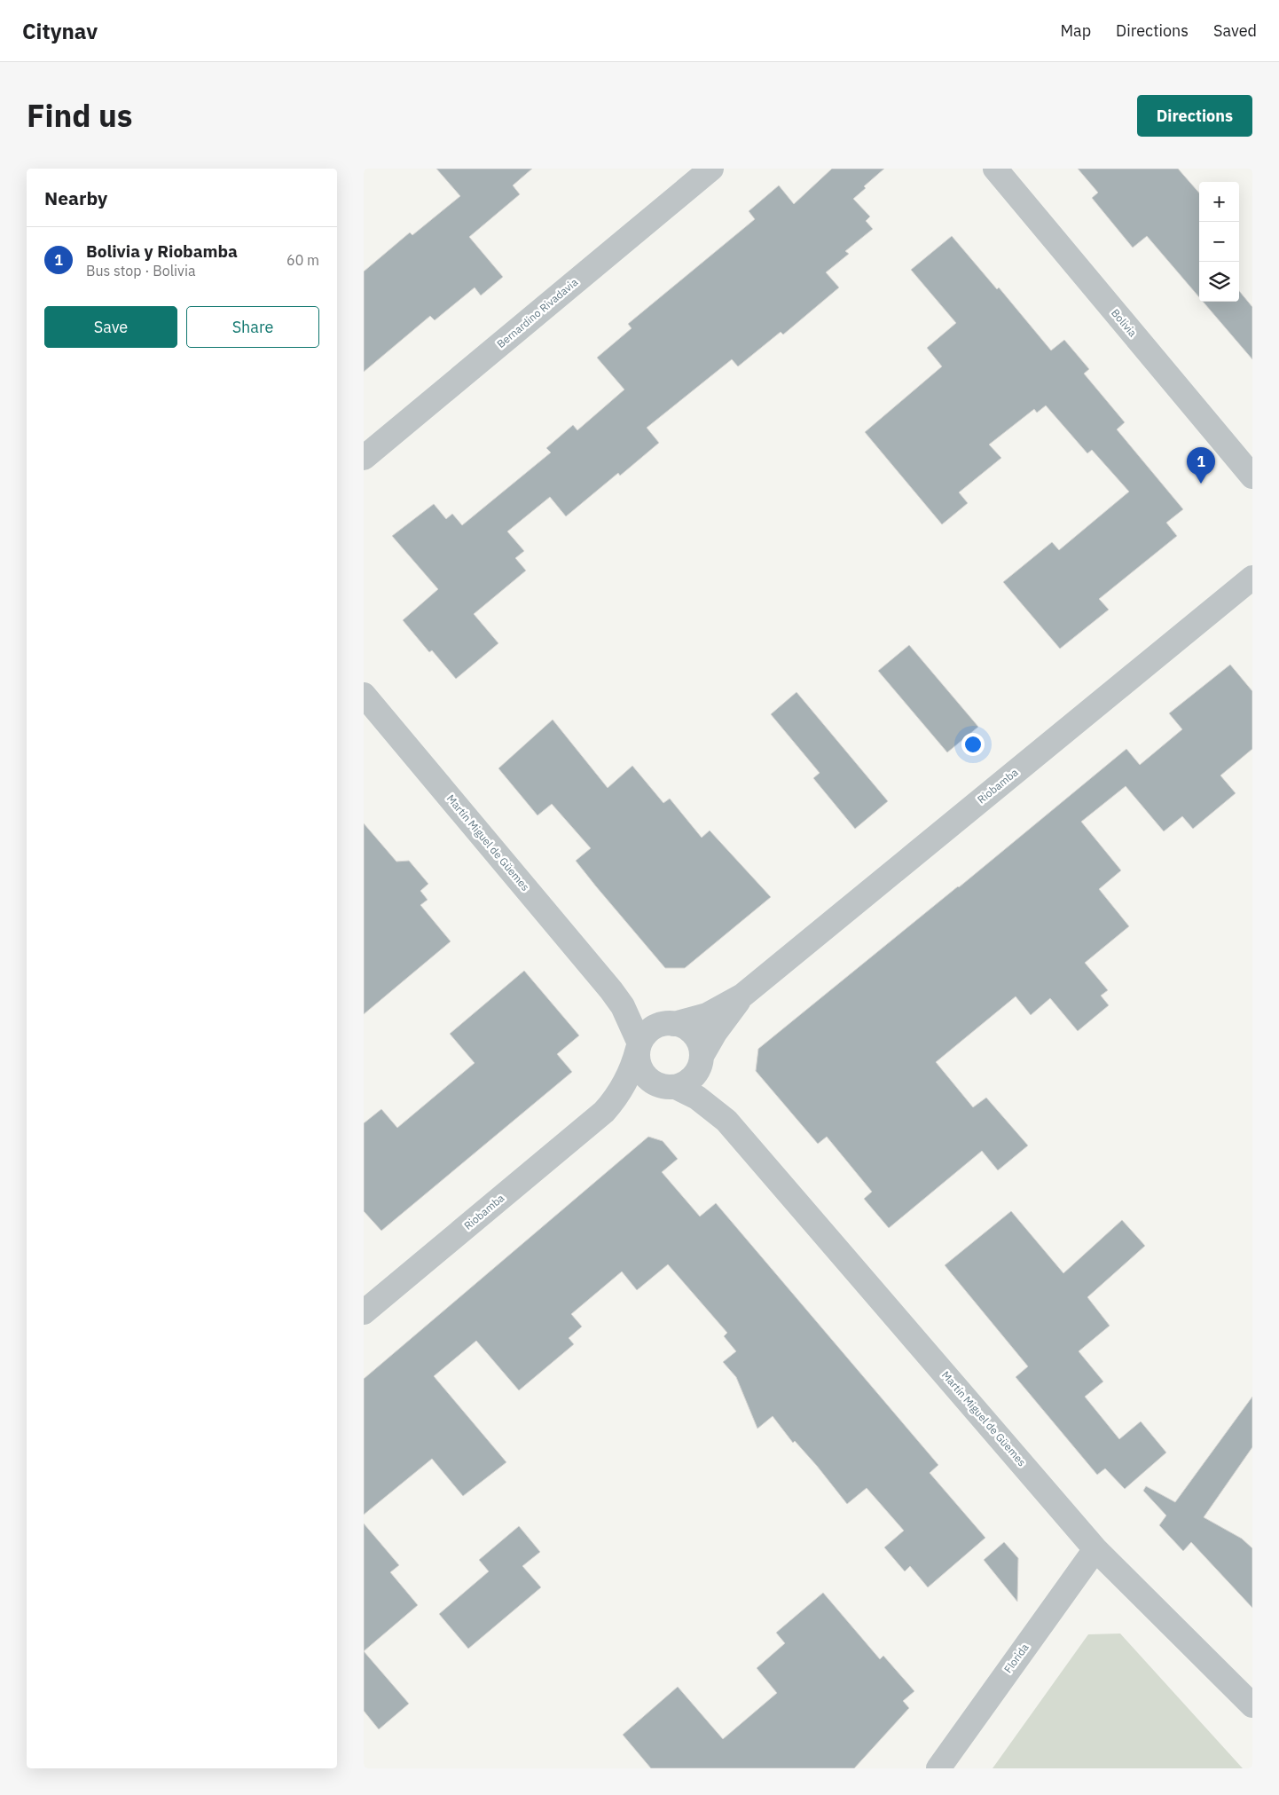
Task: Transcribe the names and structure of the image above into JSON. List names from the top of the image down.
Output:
{
  "streets": {
    "street": [
      "Bernardino Rivadavia",
      "Bolivia",
      "Riobamba",
      "Martín Miguel de Güemes",
      "Florida"
    ]
  },
  "crossings": [
    ["Riobamba", "Martín Miguel de Güemes"],
    ["Martín Miguel de Güemes", "Florida"]
  ],
  "page": {
    "header": "Citynav",
    "nav": ["Map", "Directions", "Saved"],
    "title": "Find us",
    "buttons": [
      "Directions",
      ["Save", "Share"]
    ],
    "heading": "Nearby",
    "map_buttons": ["+", "−"],
    "list": [
      {
        "mark": "1",
        "name": "Bolivia y Riobamba",
        "note": "Bus stop · Bolivia",
        "value": "60 m"
      }
    ],
    "pins": "1"
  }
}
